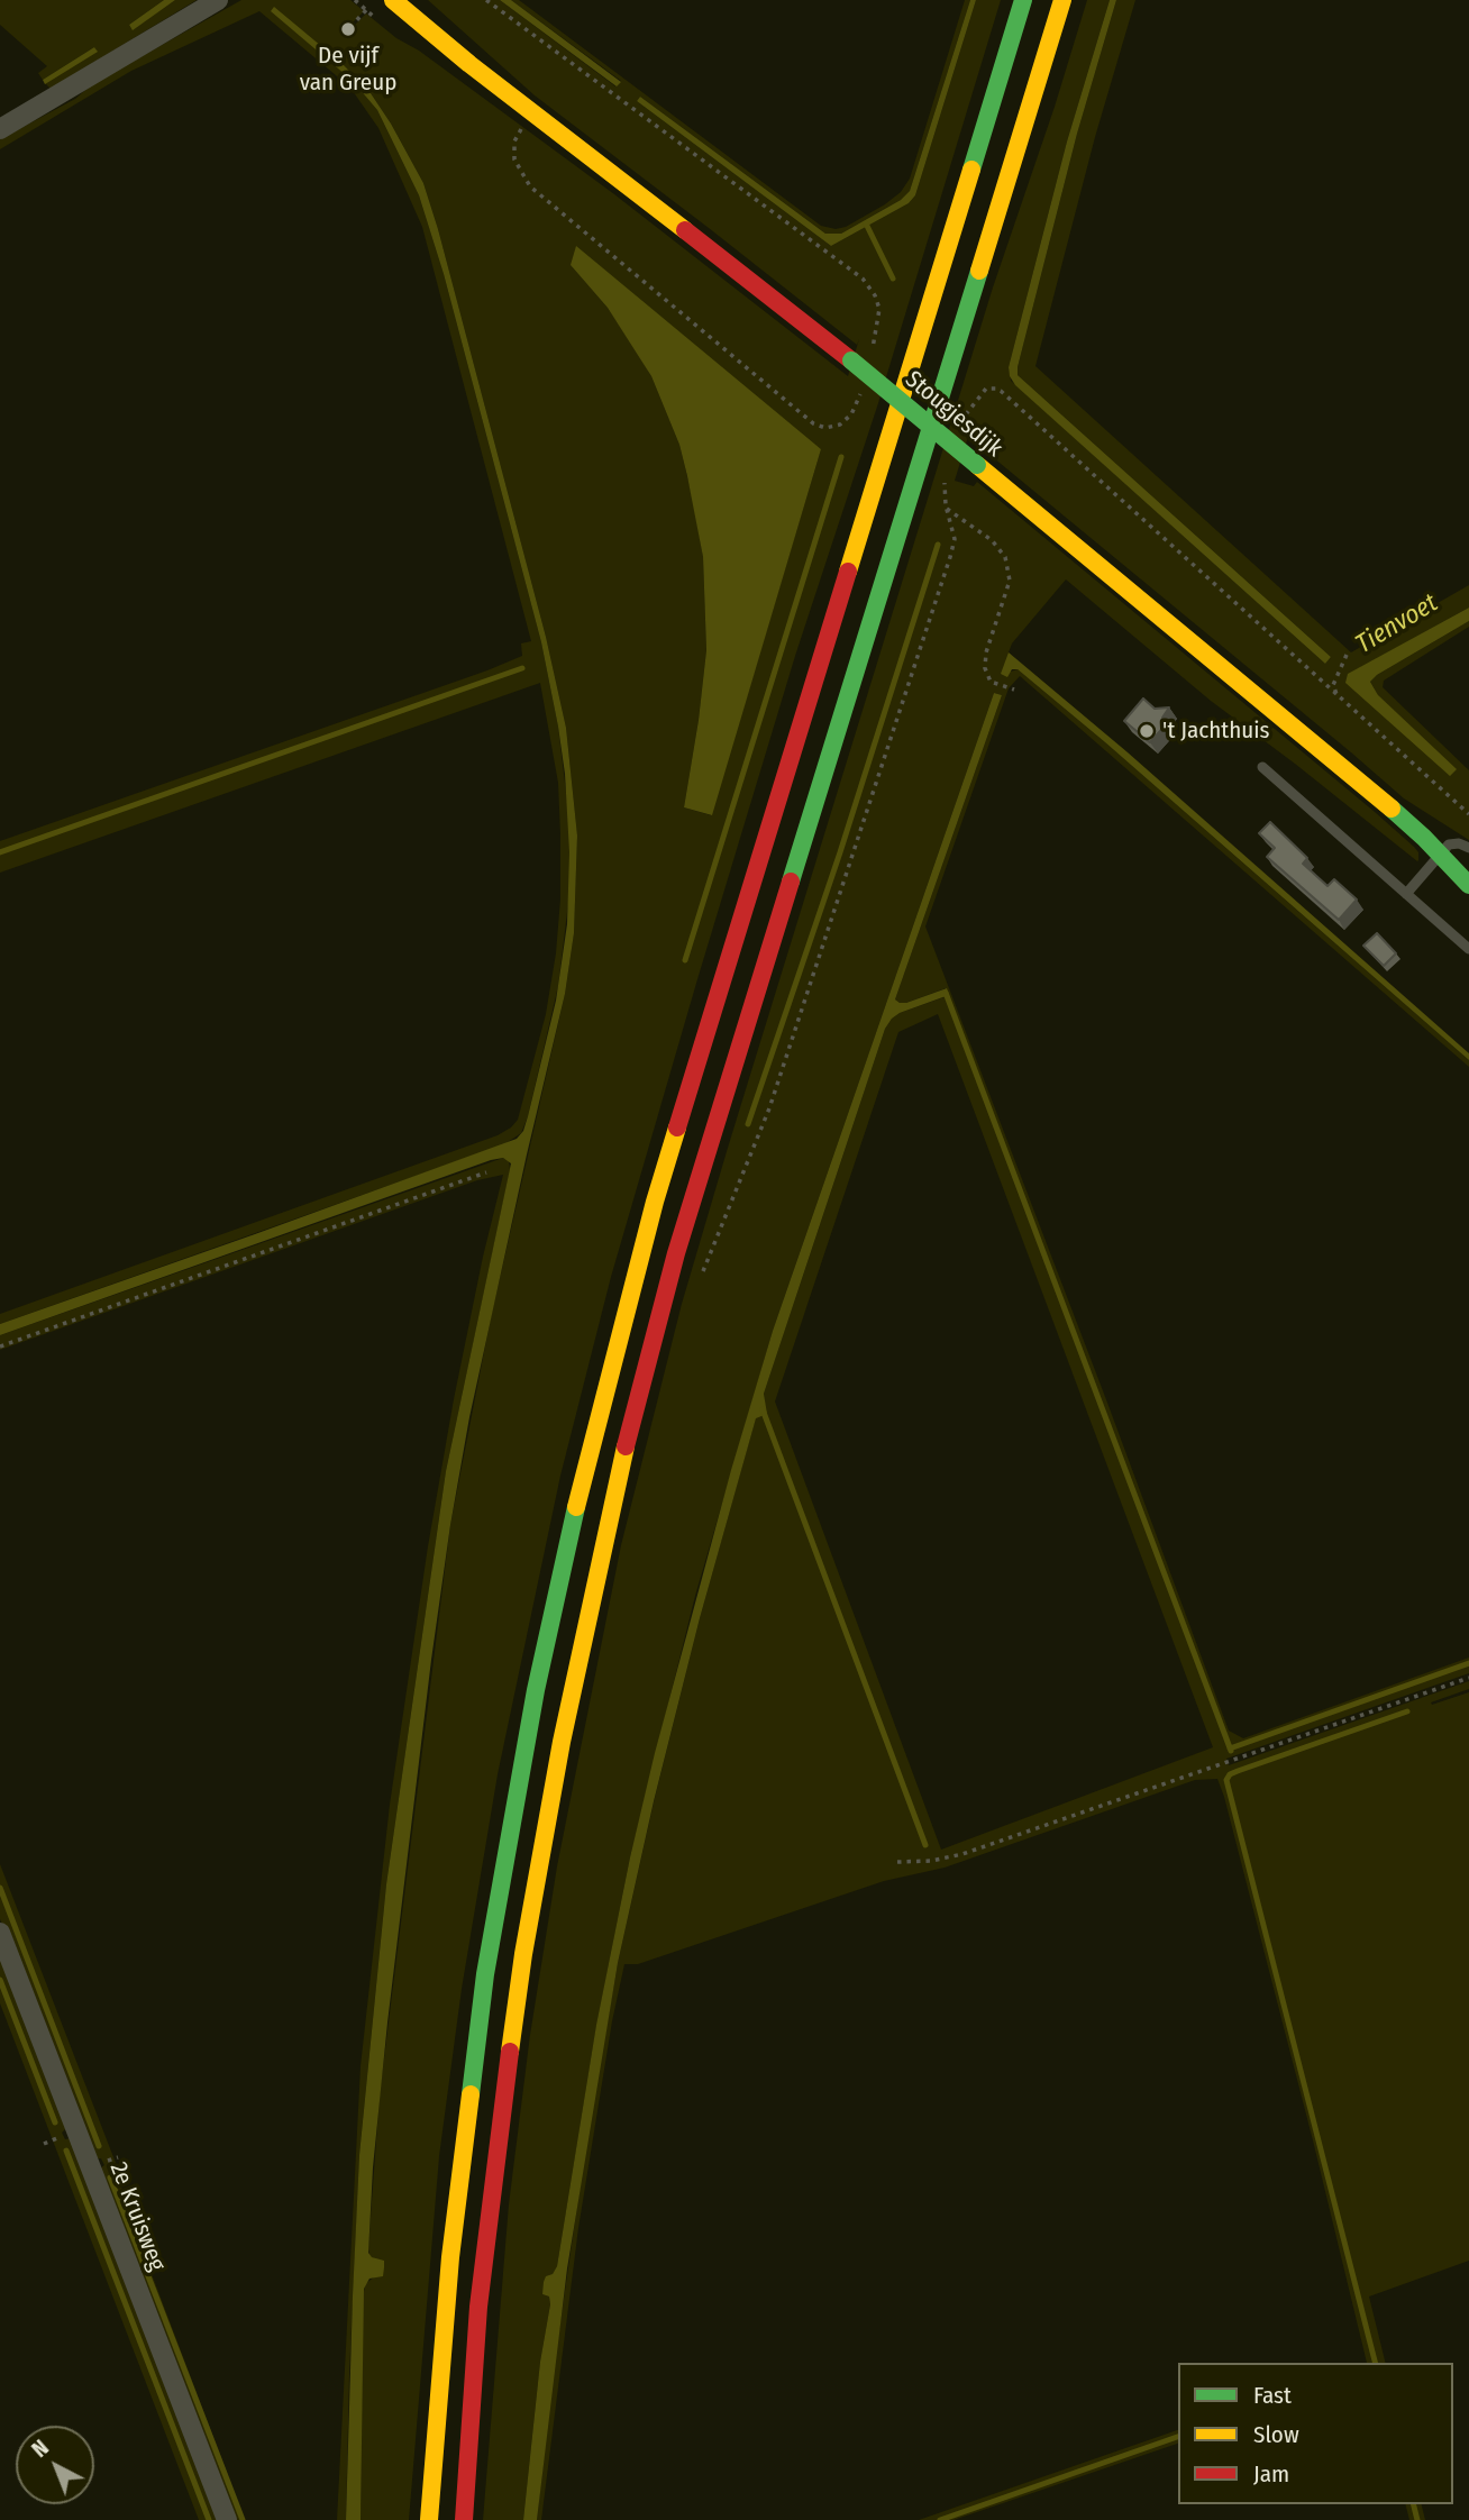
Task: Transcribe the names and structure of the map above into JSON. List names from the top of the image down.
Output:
{
  "streets": {
    "main road": ["Stougjesdijk"],
    "street": ["2e Kruisweg"]
  },
  "water": ["Tienvoet"],
  "places": ["De vijf van Greup", "'t Jachthuis"],
  "legend": ["Fast", "Slow", "Jam"],
  "north": "top left"
}
